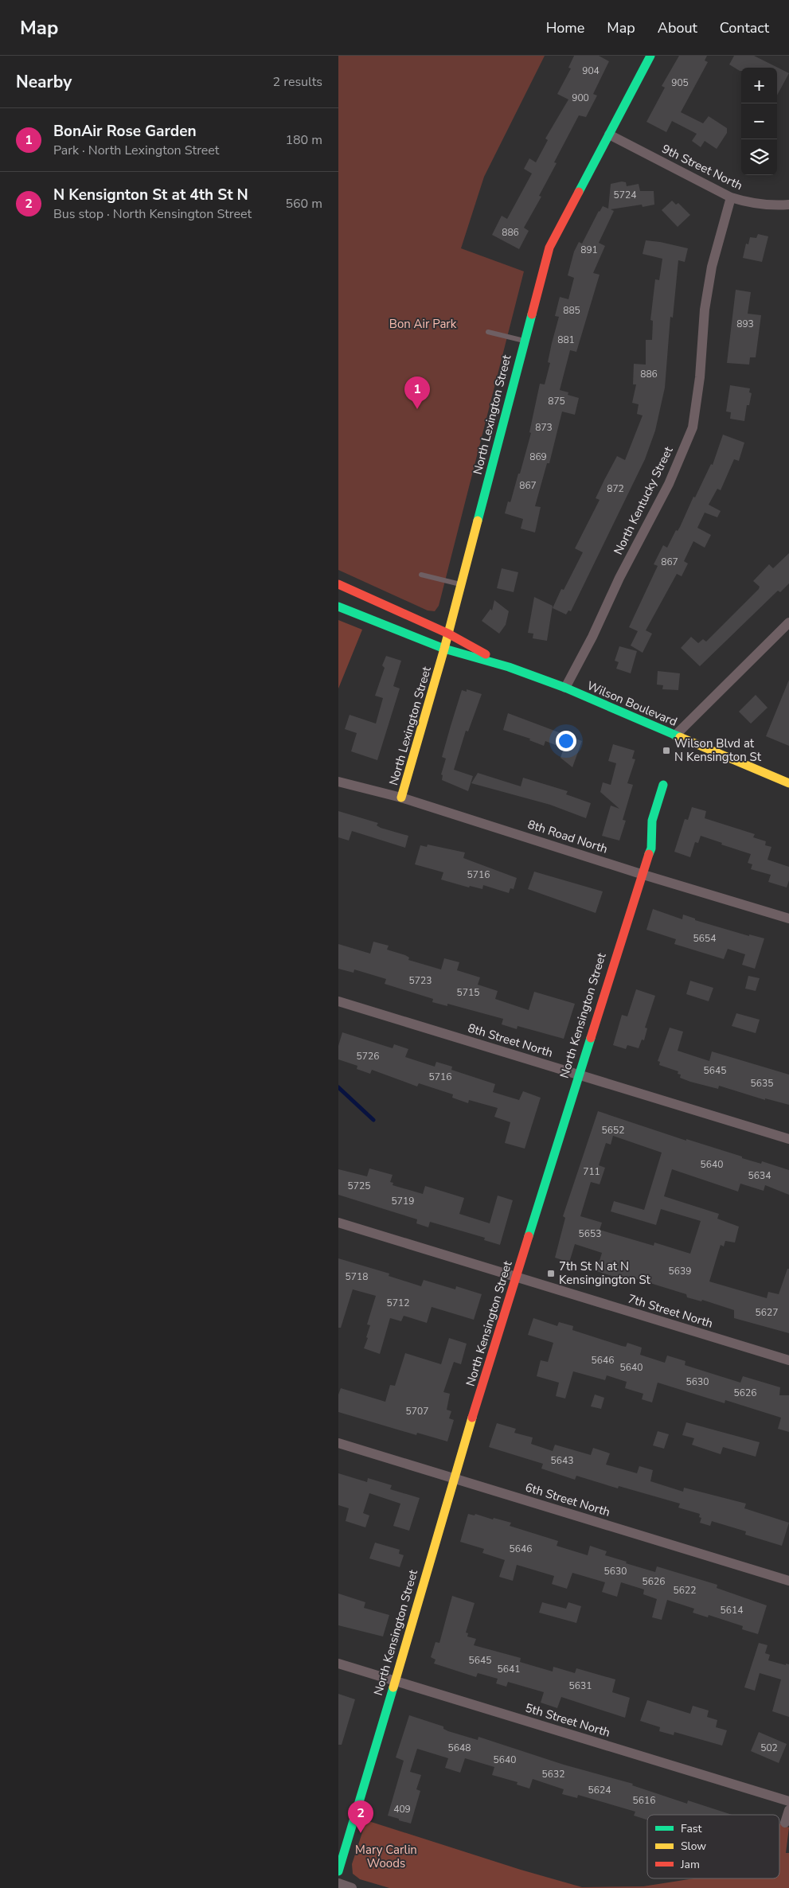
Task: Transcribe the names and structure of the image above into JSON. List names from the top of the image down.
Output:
{
  "streets": {
    "street": [
      "9th Street North",
      "North Lexington Street",
      "North Kentucky Street",
      "Wilson Boulevard",
      "8th Road North",
      "North Kensington Street",
      "8th Street North",
      "7th Street North",
      "6th Street North",
      "5th Street North"
    ]
  },
  "crossings": [
    ["9th Street North", "North Lexington Street"],
    ["9th Street North", "North Kentucky Street"],
    ["North Lexington Street", "Wilson Boulevard"],
    ["North Lexington Street", "8th Road North"],
    ["North Kentucky Street", "Wilson Boulevard"],
    ["8th Road North", "North Kensington Street"],
    ["North Kensington Street", "8th Street North"],
    ["North Kensington Street", "7th Street North"],
    ["North Kensington Street", "6th Street North"],
    ["North Kensington Street", "5th Street North"]
  ],
  "parks": ["Bon Air Park", "Mary Carlin Woods"],
  "places": {
    "transit": ["Wilson Blvd at N Kensington St", "7th St N at N Kensingington St"]
  },
  "house_numbers": [
    "904",
    "905",
    "900",
    "5724",
    "886",
    "891",
    "885",
    "893",
    "881",
    "886",
    "875",
    "873",
    "869",
    "867",
    "872",
    "867",
    "5716",
    "5654",
    "5723",
    "5715",
    "5726",
    "5645",
    "5716",
    "5635",
    "5652",
    "5640",
    "711",
    "5634",
    "5725",
    "5719",
    "5653",
    "5639",
    "5718",
    "5712",
    "5627",
    "5646",
    "5640",
    "5630",
    "5626",
    "5707",
    "5643",
    "5646",
    "5630",
    "5626",
    "5622",
    "5614",
    "5645",
    "5641",
    "5631",
    "5648",
    "502",
    "5640",
    "5632",
    "5624",
    "5616",
    "409"
  ],
  "legend": ["Fast", "Slow", "Jam"],
  "page": {
    "header": "Map",
    "nav": [
      "Home",
      "Map",
      "About",
      "Contact"
    ],
    "heading": ["Nearby", "2 results"],
    "map_buttons": ["+", "−"],
    "list": [
      {
        "mark": "1",
        "name": "BonAir Rose Garden",
        "note": "Park · North Lexington Street",
        "value": "180 m"
      },
      {
        "mark": "2",
        "name": "N Kensignton St at 4th St N",
        "note": "Bus stop · North Kensington Street",
        "value": "560 m"
      }
    ],
    "pins": ["1", "2"]
  }
}
